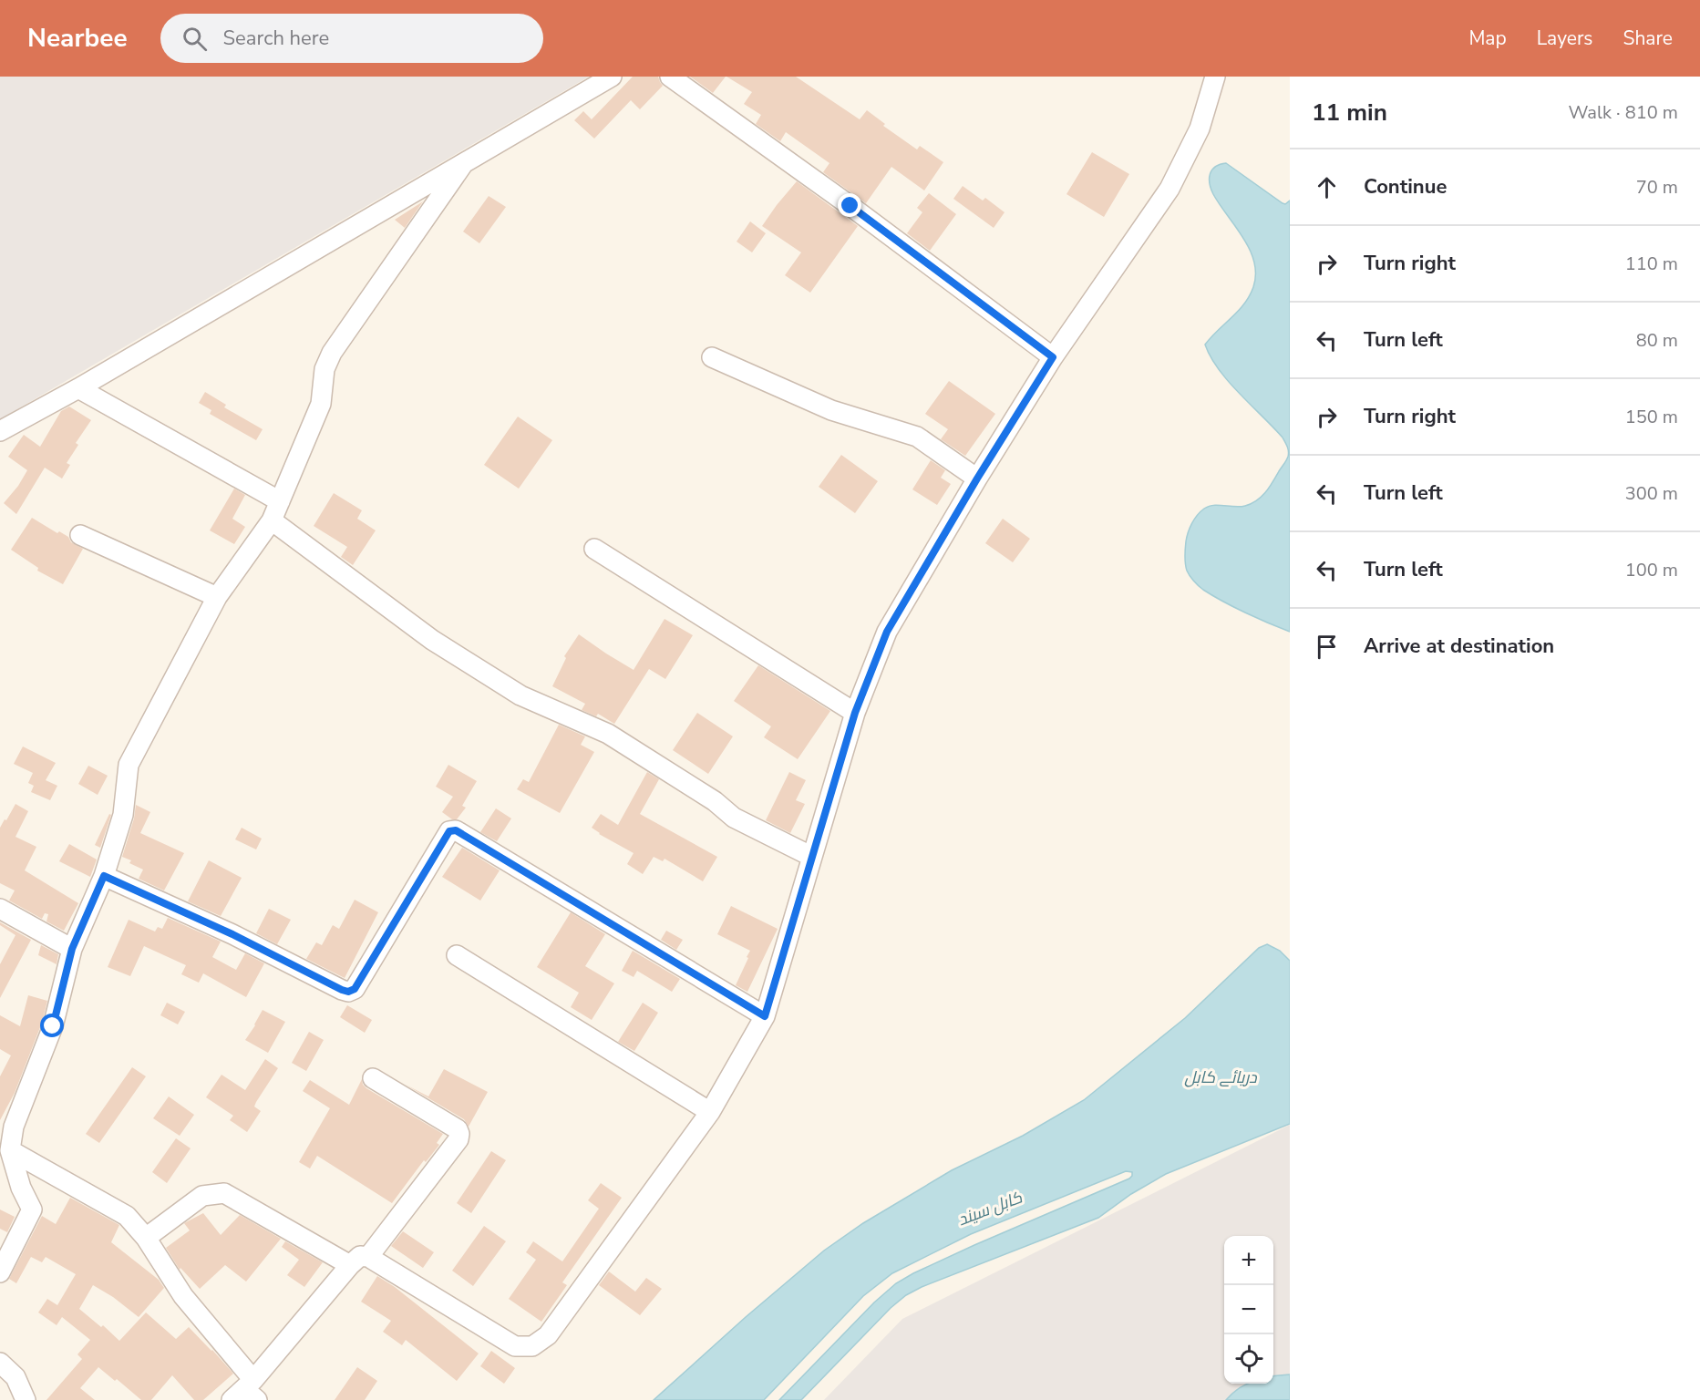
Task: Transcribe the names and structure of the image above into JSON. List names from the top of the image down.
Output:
{
  "water": ["دریائے کابل", "کابل سيند"],
  "page": {
    "header": "Nearbee",
    "search": "Search here",
    "nav": ["Map", "Layers", "Share"],
    "heading": ["11 min", "Walk · 810 m"],
    "list": [
      ["Continue", "70 m"],
      ["Turn right", "110 m"],
      ["Turn left", "80 m"],
      ["Turn right", "150 m"],
      ["Turn left", "300 m"],
      ["Turn left", "100 m"],
      "Arrive at destination"
    ],
    "map_buttons": ["+", "−"]
  }
}
